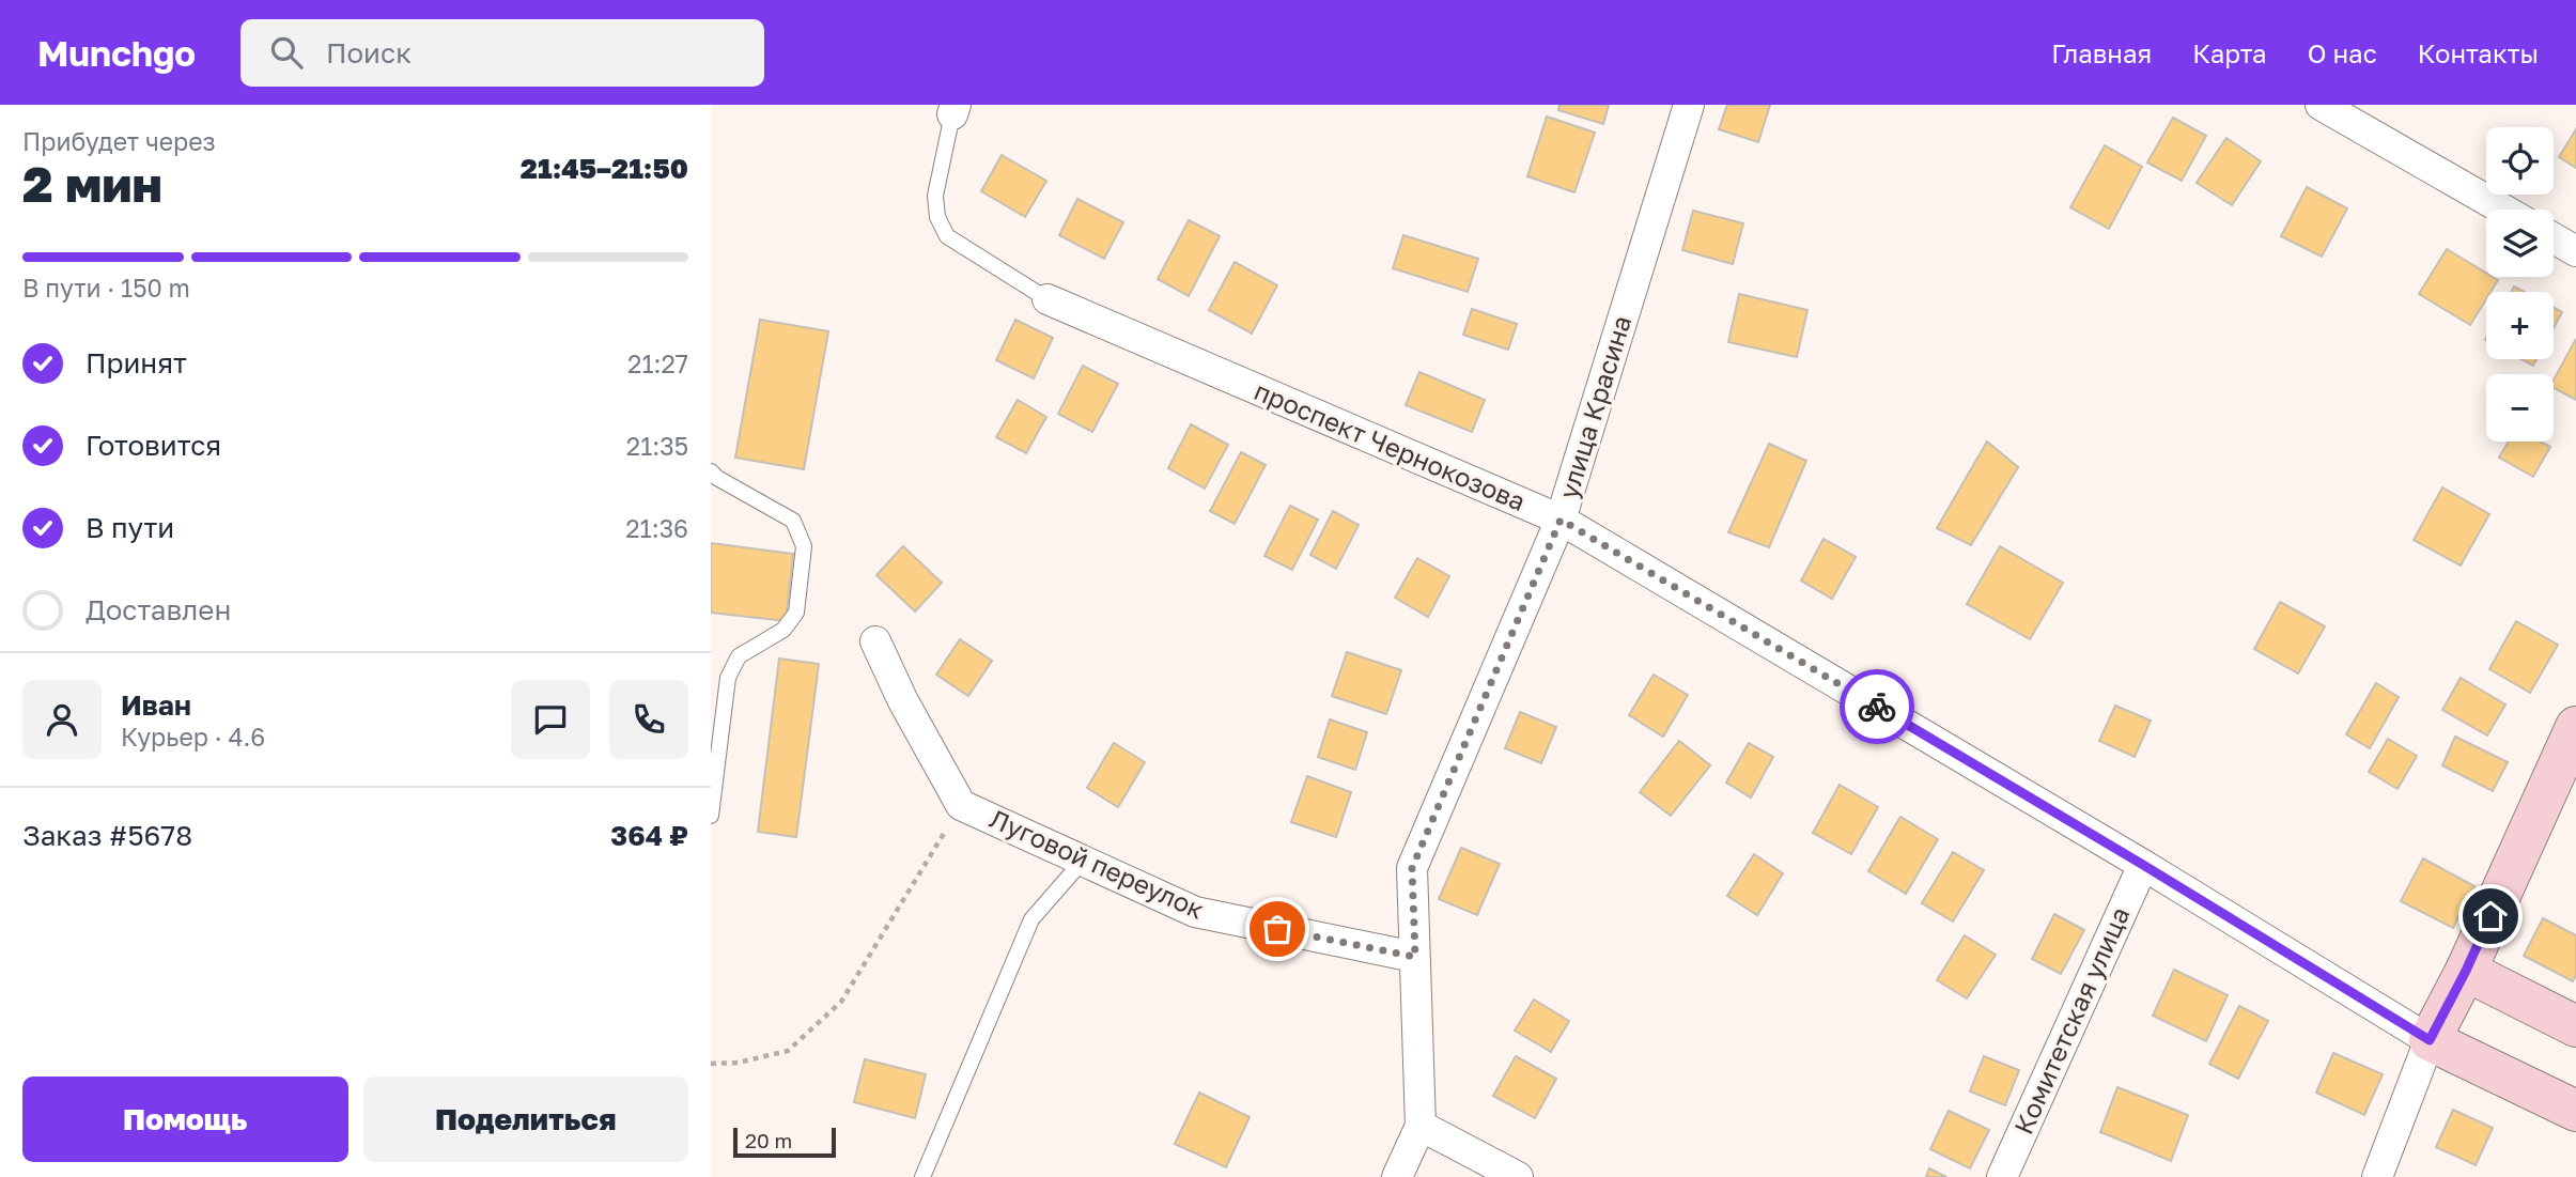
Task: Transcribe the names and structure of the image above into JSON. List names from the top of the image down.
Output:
{
  "streets": {
    "street": [
      "улица Красина",
      "проспект Чернокозова",
      "Луговой переулок",
      "Комитетская улица"
    ]
  },
  "crossings": [
    ["улица Красина", "проспект Чернокозова"],
    ["улица Красина", "Луговой переулок"],
    ["проспект Чернокозова", "Комитетская улица"]
  ],
  "scale_bar": "20 m",
  "page": {
    "header": "Munchgo",
    "search": "Поиск",
    "nav": [
      "Главная",
      "Карта",
      "О нас",
      "Контакты"
    ],
    "heading": ["2 мин", "Прибудет через", "21:45–21:50"],
    "panel": [
      "Иван",
      "Курьер · 4.6",
      "Заказ #5678",
      "364 ₽"
    ],
    "map_buttons": ["+", "−"],
    "bar": "В пути · 150 m",
    "list": [
      ["Принят", "21:27"],
      ["Готовится", "21:35"],
      ["В пути", "21:36"],
      "Доставлен"
    ],
    "buttons": ["Помощь", "Поделиться"],
    "scale": "20 m"
  }
}
